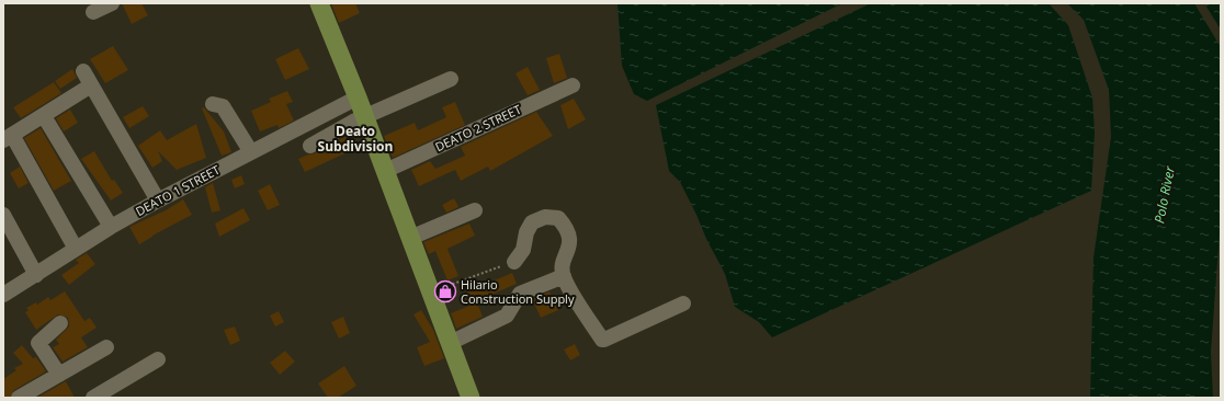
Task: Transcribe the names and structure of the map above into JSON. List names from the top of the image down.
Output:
{
  "streets": {
    "street": ["DEATO 2 STREET", "DEATO 1 STREET"]
  },
  "districts": ["Deato Subdivision"],
  "water": ["Polo River"],
  "places": {
    "shop": ["Hilario Construction Supply"]
  }
}
